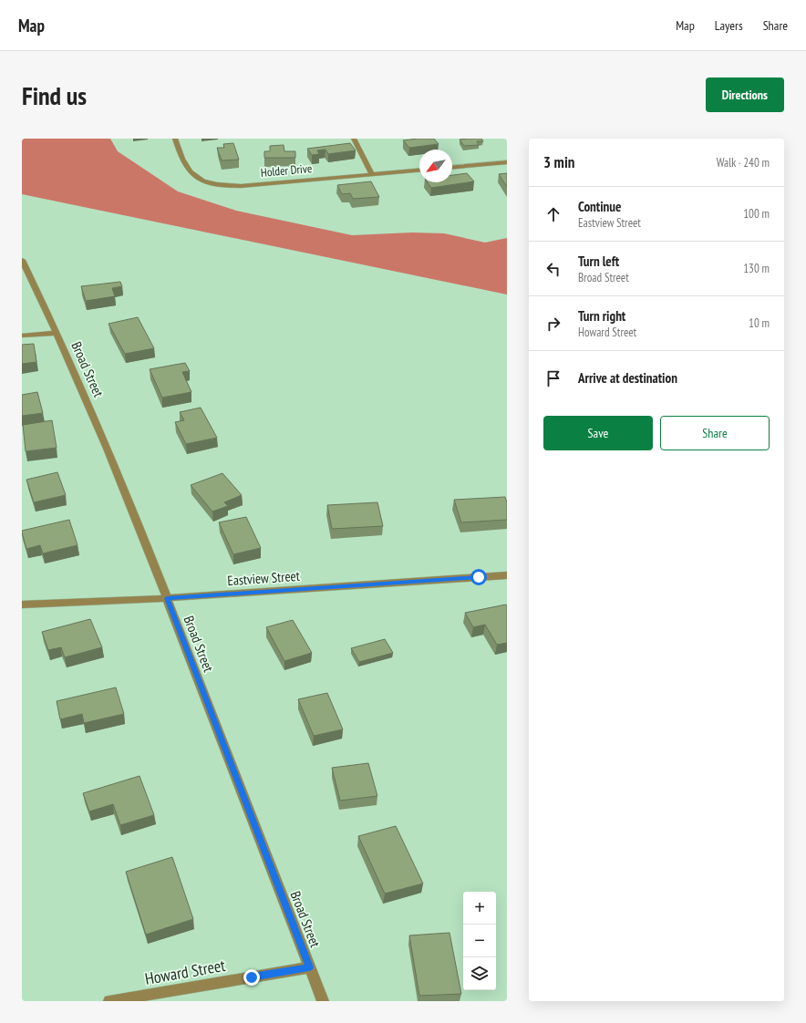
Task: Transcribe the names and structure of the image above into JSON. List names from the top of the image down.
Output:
{
  "streets": {
    "street": [
      "Holder Drive",
      "Broad Street",
      "Eastview Street",
      "Howard Street"
    ]
  },
  "crossings": [
    ["Broad Street", "Eastview Street"],
    ["Broad Street", "Howard Street"]
  ],
  "north": "bottom left",
  "page": {
    "header": "Map",
    "nav": ["Map", "Layers", "Share"],
    "buttons": [
      "Directions",
      ["Save", "Share"]
    ],
    "title": "Find us",
    "heading": ["3 min", "Walk · 240 m"],
    "list": [
      ["Continue", "Eastview Street", "100 m"],
      ["Turn left", "Broad Street", "130 m"],
      ["Turn right", "Howard Street", "10 m"],
      "Arrive at destination"
    ],
    "map_buttons": ["+", "−"]
  }
}
